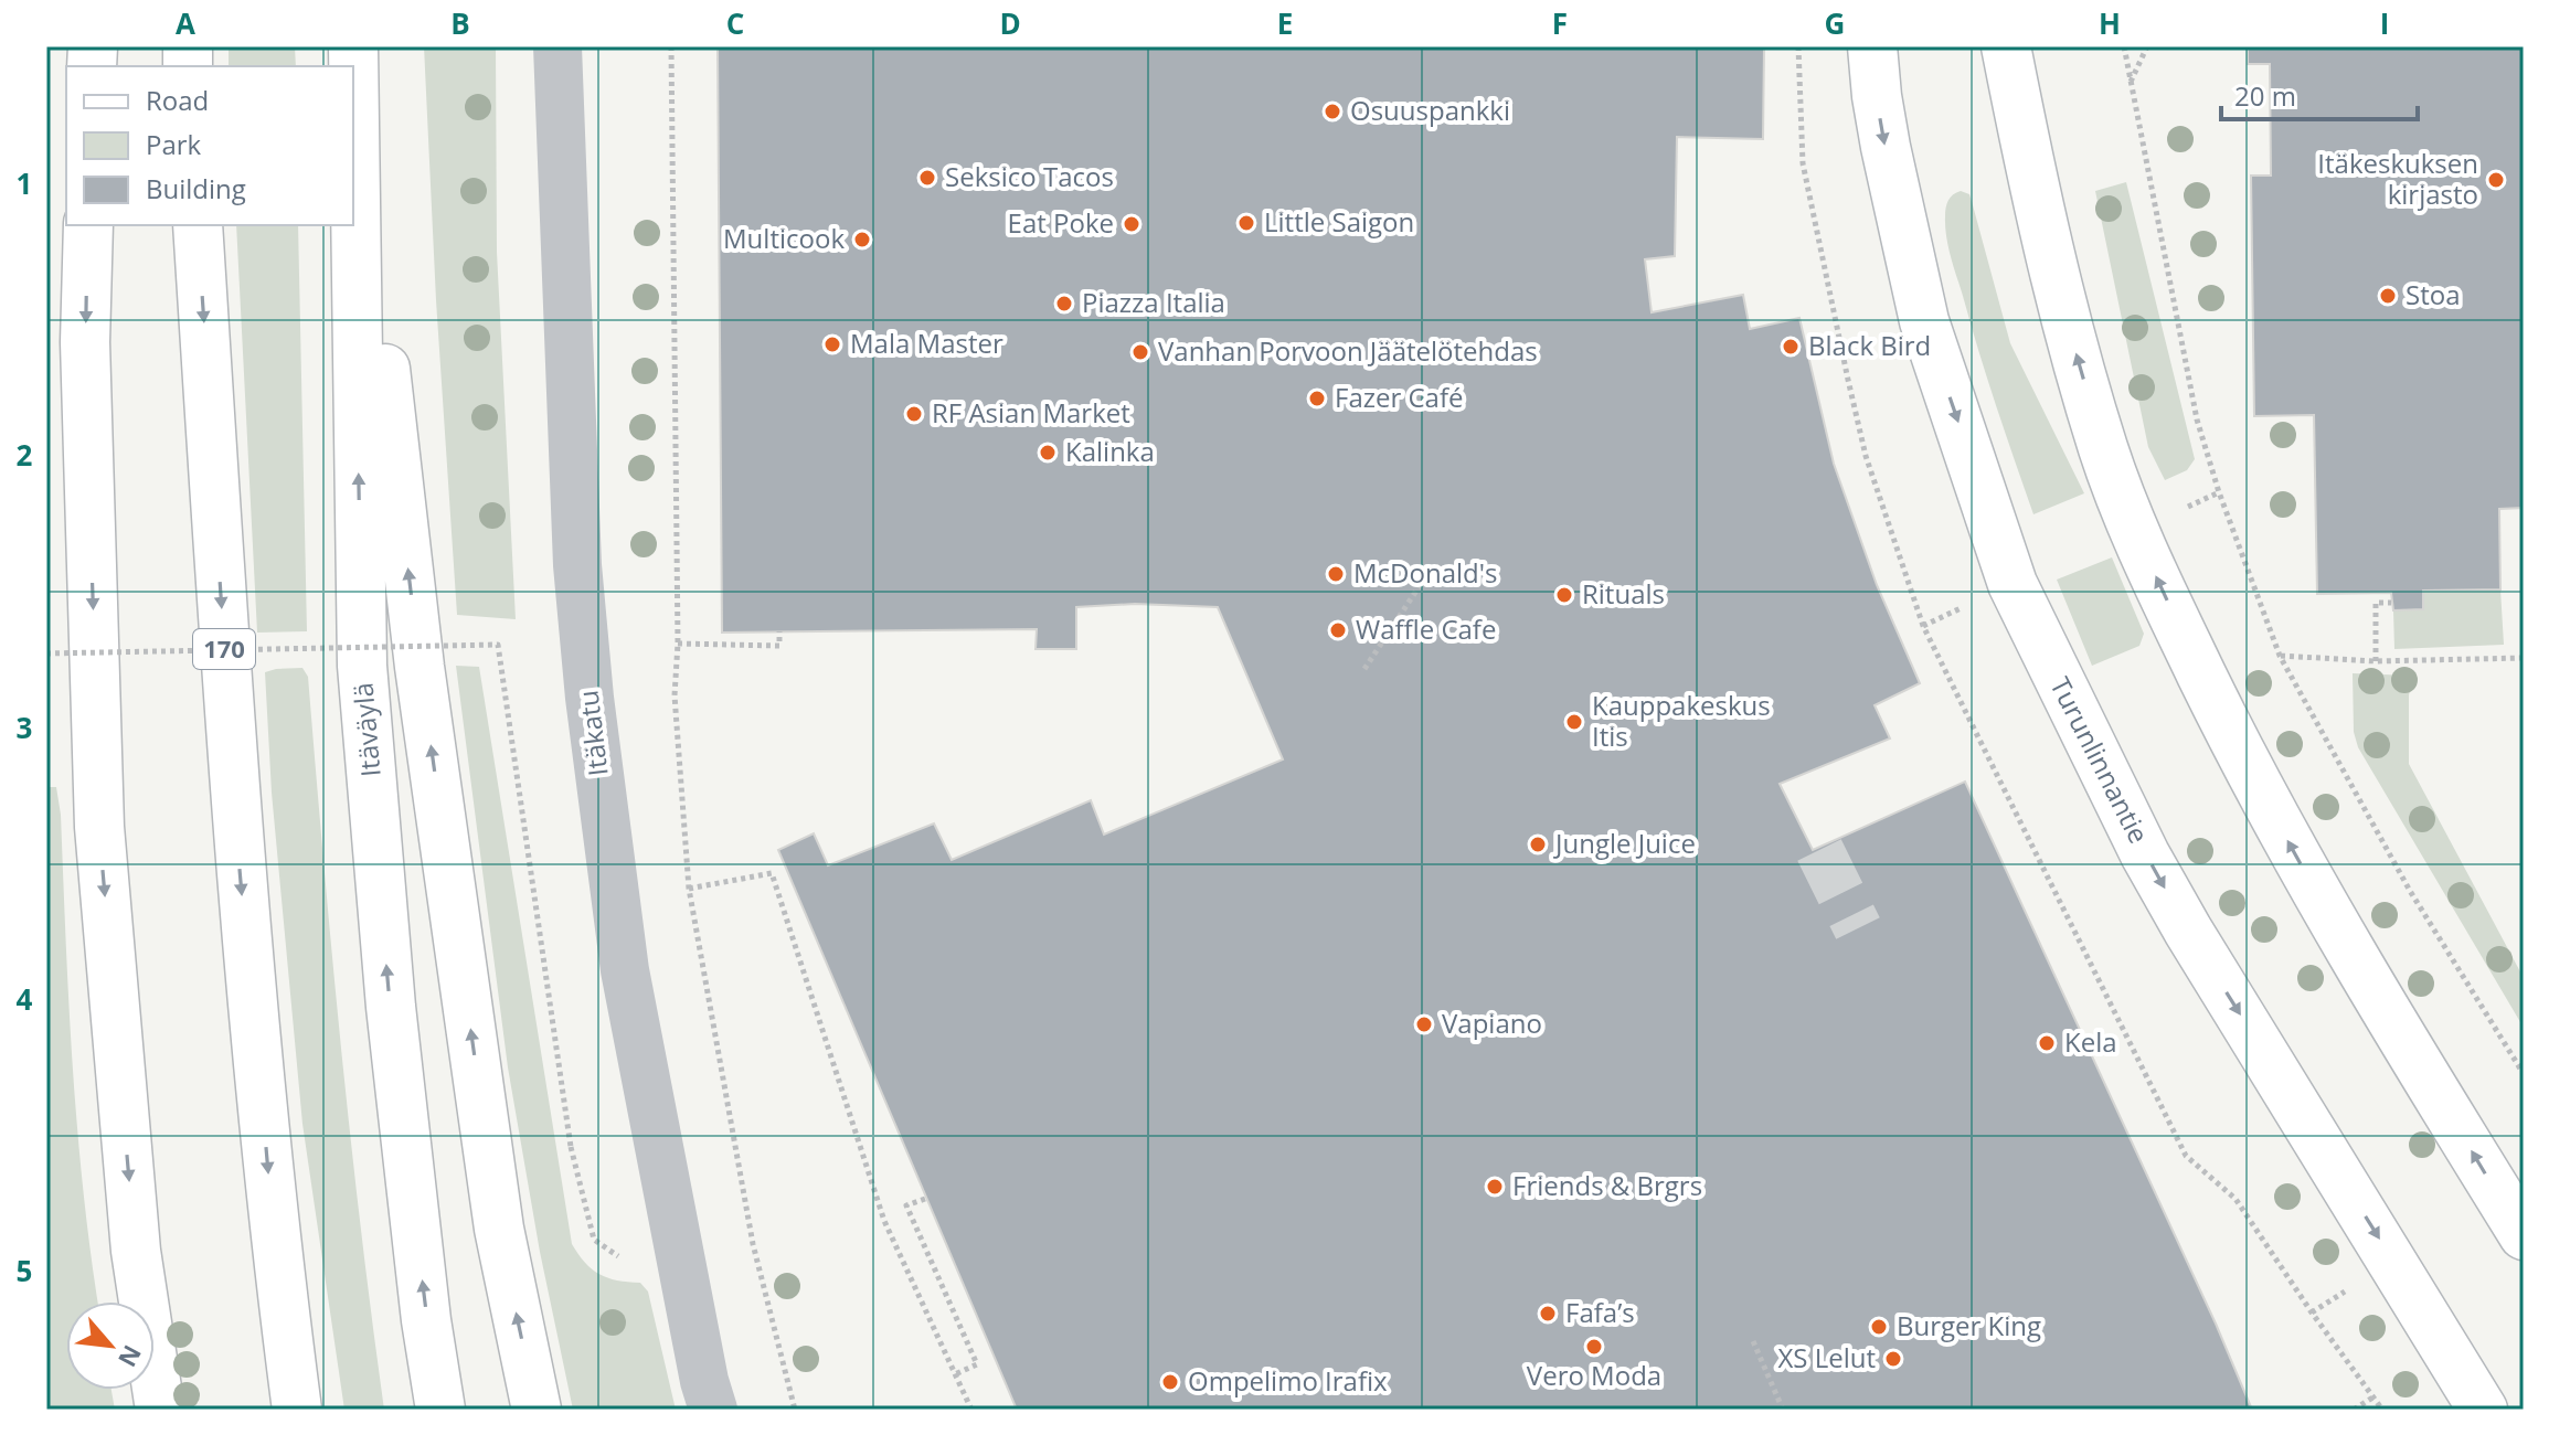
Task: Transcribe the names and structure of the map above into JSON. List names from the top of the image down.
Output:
{
  "streets": {
    "main road": ["170", "Itäväylä", "Turunlinnantie"],
    "street": ["Itäkatu"]
  },
  "places": [
    "Osuuspankki",
    "Seksico Tacos",
    "Itäkeskuksen kirjasto",
    "Little Saigon",
    "Eat Poke",
    "Multicook",
    "Stoa",
    "Piazza Italia",
    "Mala Master",
    "Black Bird",
    "Vanhan Porvoon Jäätelötehdas",
    "Fazer Café",
    "RF Asian Market",
    "Kalinka",
    "McDonald's",
    "Rituals",
    "Waffle Cafe",
    "Kauppakeskus Itis",
    "Jungle Juice",
    "Vapiano",
    "Kela",
    "Friends & Brgrs",
    "Fafa’s",
    "Burger King",
    "Vero Moda",
    "XS Lelut",
    "Ompelimo Irafix"
  ],
  "legend": ["Road", "Park", "Building"],
  "scale_bar": "20 m",
  "north": "bottom right",
  "grid": {
    "columns": [
      "A",
      "B",
      "C",
      "D",
      "E",
      "F",
      "G",
      "H",
      "I"
    ],
    "rows": [
      "1",
      "2",
      "3",
      "4",
      "5"
    ]
  }
}
